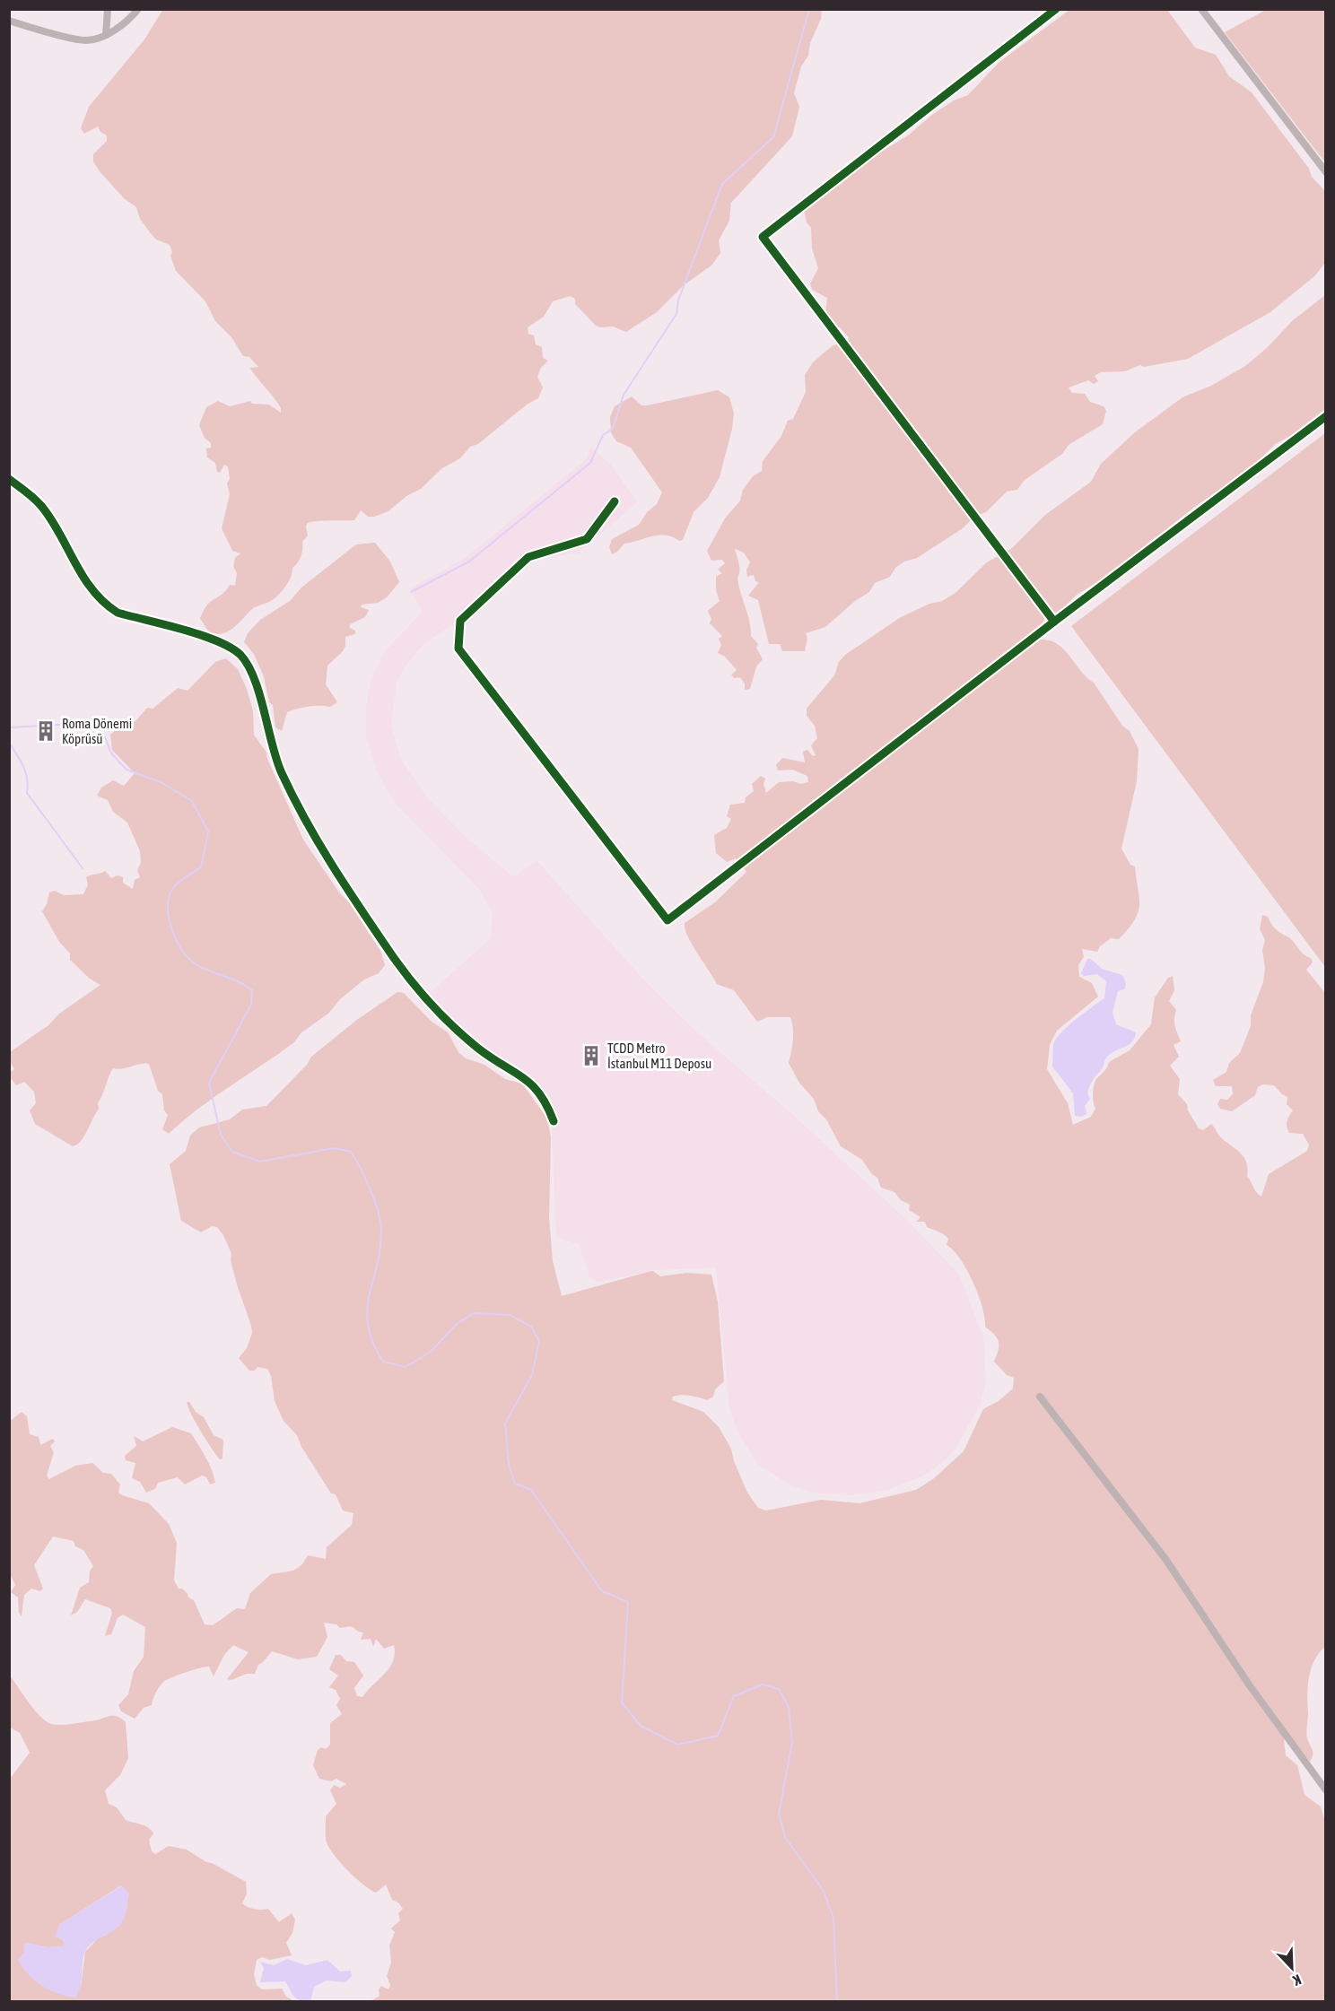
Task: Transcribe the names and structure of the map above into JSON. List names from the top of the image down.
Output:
{
  "places": {
    "building": ["Roma Dönemi Köprüsü", "TCDD Metro İstanbul M11 Deposu"]
  },
  "north": "bottom right"
}
